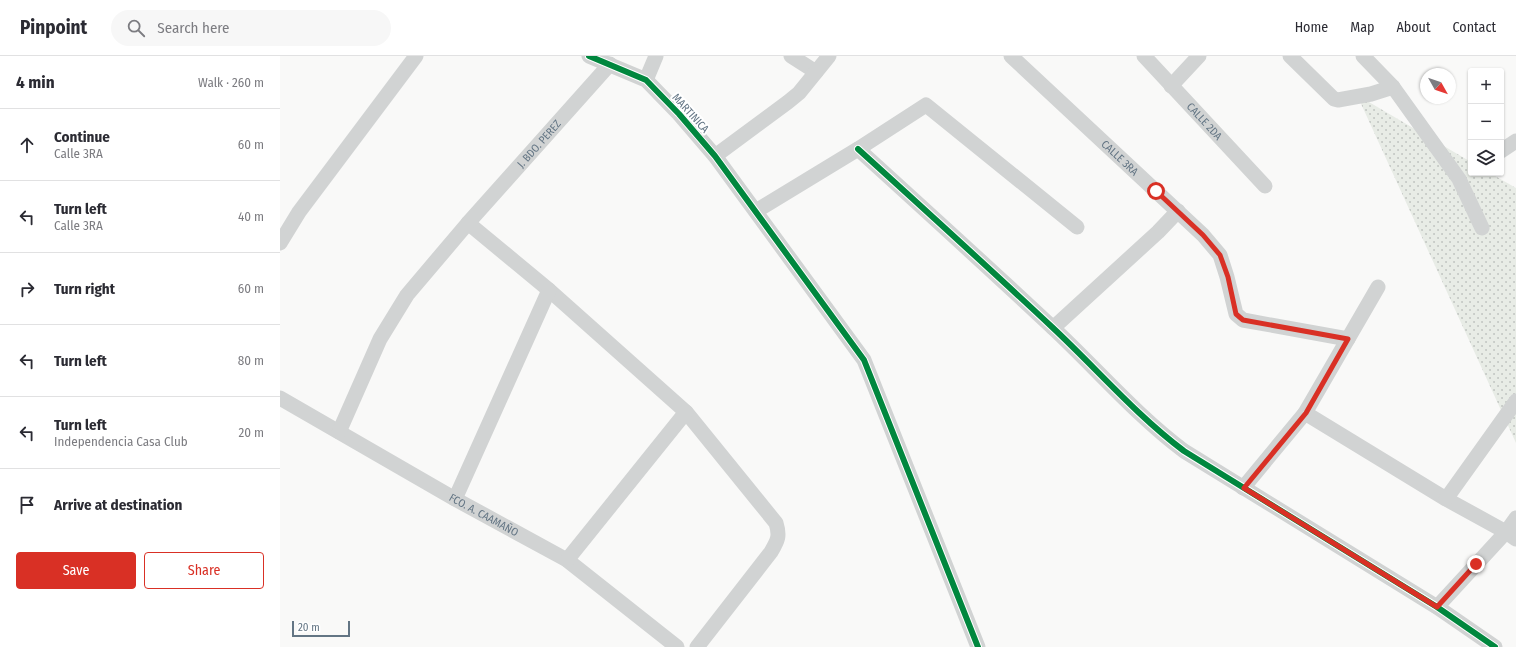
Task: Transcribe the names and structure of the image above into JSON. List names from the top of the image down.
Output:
{
  "streets": {
    "street": [
      "MARTINICA",
      "CALLE 2DA",
      "J. BDO. PEREZ",
      "CALLE 3RA",
      "FCO. A. CAAMAÑO"
    ]
  },
  "crossings": [
    ["MARTINICA", "J. BDO. PEREZ"],
    ["J. BDO. PEREZ", "FCO. A. CAAMAÑO"]
  ],
  "scale_bar": "20 m",
  "north": "bottom right",
  "page": {
    "header": "Pinpoint",
    "search": "Search here",
    "nav": [
      "Home",
      "Map",
      "About",
      "Contact"
    ],
    "heading": ["4 min", "Walk · 260 m"],
    "map_buttons": ["+", "−"],
    "list": [
      ["Continue", "Calle 3RA", "60 m"],
      ["Turn left", "Calle 3RA", "40 m"],
      ["Turn right", "60 m"],
      ["Turn left", "80 m"],
      ["Turn left", "Independencia Casa Club", "20 m"],
      "Arrive at destination"
    ],
    "buttons": ["Save", "Share"],
    "scale": "20 m"
  }
}
